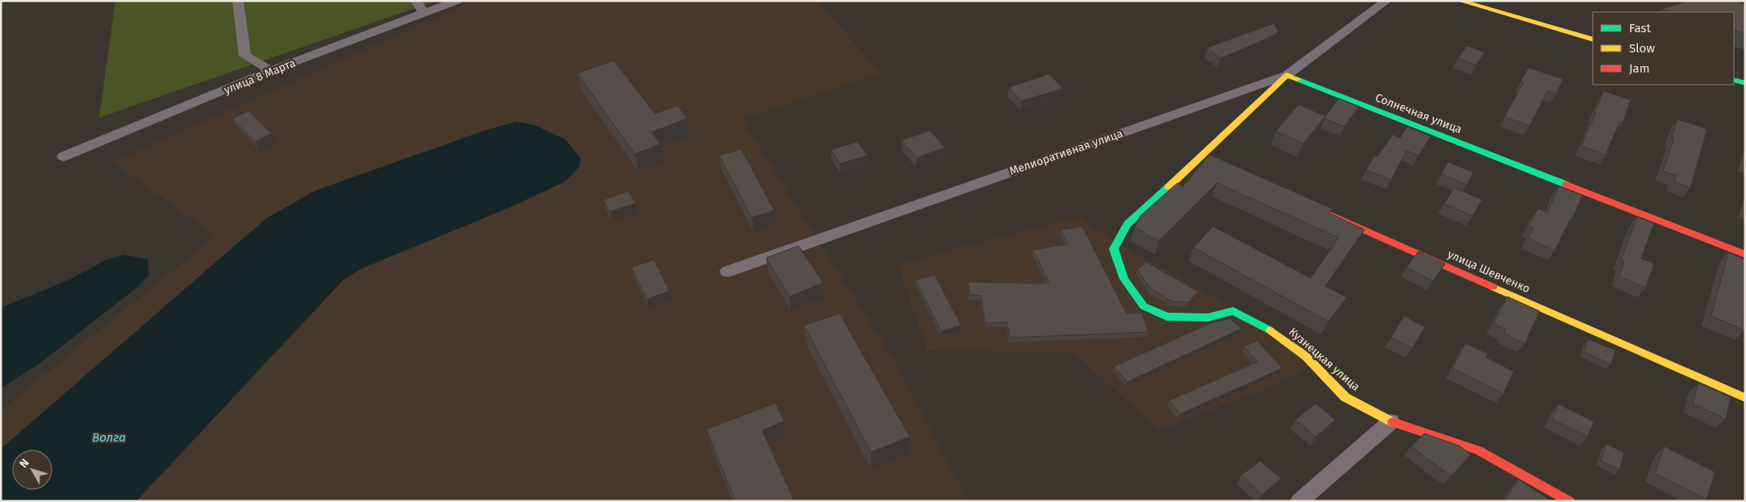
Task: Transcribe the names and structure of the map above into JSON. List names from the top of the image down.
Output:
{
  "streets": {
    "street": [
      "улица 8 Марта",
      "Солнечная улица",
      "Мелиоративная улица",
      "улица Шевченко",
      "Кузнецкая улица"
    ]
  },
  "crossings": [
    ["Солнечная улица", "Мелиоративная улица"],
    ["Солнечная улица", "Кузнецкая улица"],
    ["Мелиоративная улица", "Кузнецкая улица"]
  ],
  "water": ["Волга"],
  "legend": ["Fast", "Slow", "Jam"],
  "north": "top left"
}
